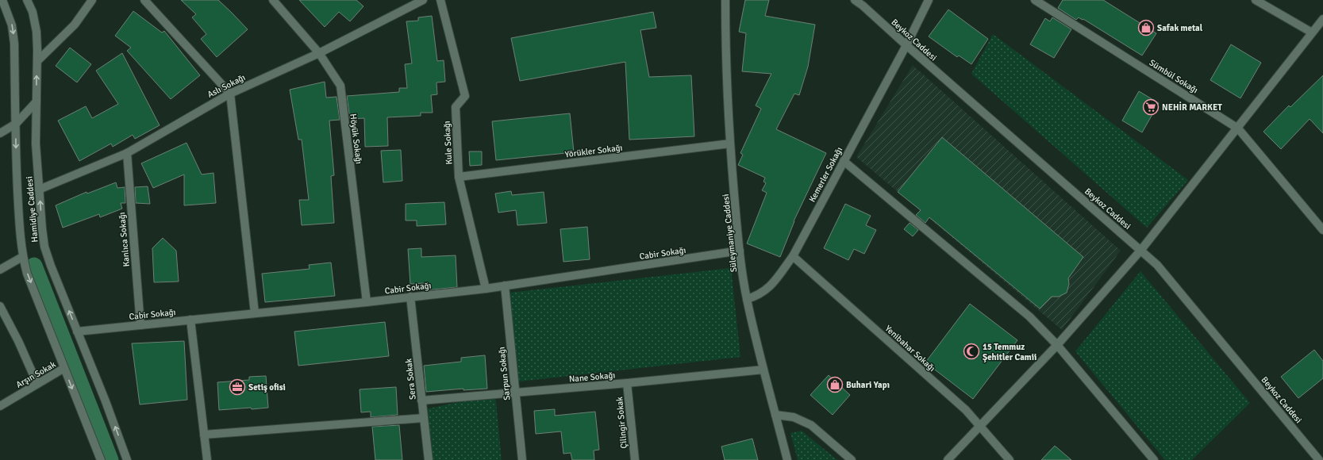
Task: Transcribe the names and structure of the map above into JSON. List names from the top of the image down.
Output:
{
  "streets": {
    "street": [
      "Beykoz Caddesi",
      "Sümbül Sokağı",
      "Aslı Sokağı",
      "Höyük Sokağı",
      "Kule Sokağı",
      "Yörükler Sokağı",
      "Kemerler Sokağı",
      "Hamidiye Caddesi",
      "Süleymaniye Caddesi",
      "Kanlıca Sokağı",
      "Cabir Sokağı",
      "Yenibahar Sokağı",
      "Sarpun Sokağı",
      "Arşın Sokak",
      "Nane Sokağı",
      "Sera Sokak",
      "Çilingir Sokak"
    ]
  },
  "crossings": [
    ["Beykoz Caddesi", "Kemerler Sokağı"],
    ["Aslı Sokağı", "Höyük Sokağı"],
    ["Aslı Sokağı", "Hamidiye Caddesi"],
    ["Aslı Sokağı", "Kanlıca Sokağı"],
    ["Höyük Sokağı", "Cabir Sokağı"],
    ["Kule Sokağı", "Yörükler Sokağı"],
    ["Kule Sokağı", "Cabir Sokağı"],
    ["Yörükler Sokağı", "Süleymaniye Caddesi"],
    ["Kemerler Sokağı", "Süleymaniye Caddesi"],
    ["Kemerler Sokağı", "Yenibahar Sokağı"],
    ["Hamidiye Caddesi", "Cabir Sokağı"],
    ["Hamidiye Caddesi", "Arşın Sokak"],
    ["Süleymaniye Caddesi", "Cabir Sokağı"],
    ["Süleymaniye Caddesi", "Nane Sokağı"],
    ["Kanlıca Sokağı", "Cabir Sokağı"],
    ["Cabir Sokağı", "Sarpun Sokağı"],
    ["Cabir Sokağı", "Sera Sokak"],
    ["Sarpun Sokağı", "Nane Sokağı"],
    ["Nane Sokağı", "Sera Sokak"],
    ["Nane Sokağı", "Çilingir Sokak"]
  ],
  "places": {
    "shop": ["Safak metal", "Buhari Yapı"],
    "supermarket": ["NEHİR MARKET"],
    "mosque": ["15 Temmuz Şehitler Camii"],
    "office": ["Setiş ofisi"]
  }
}
